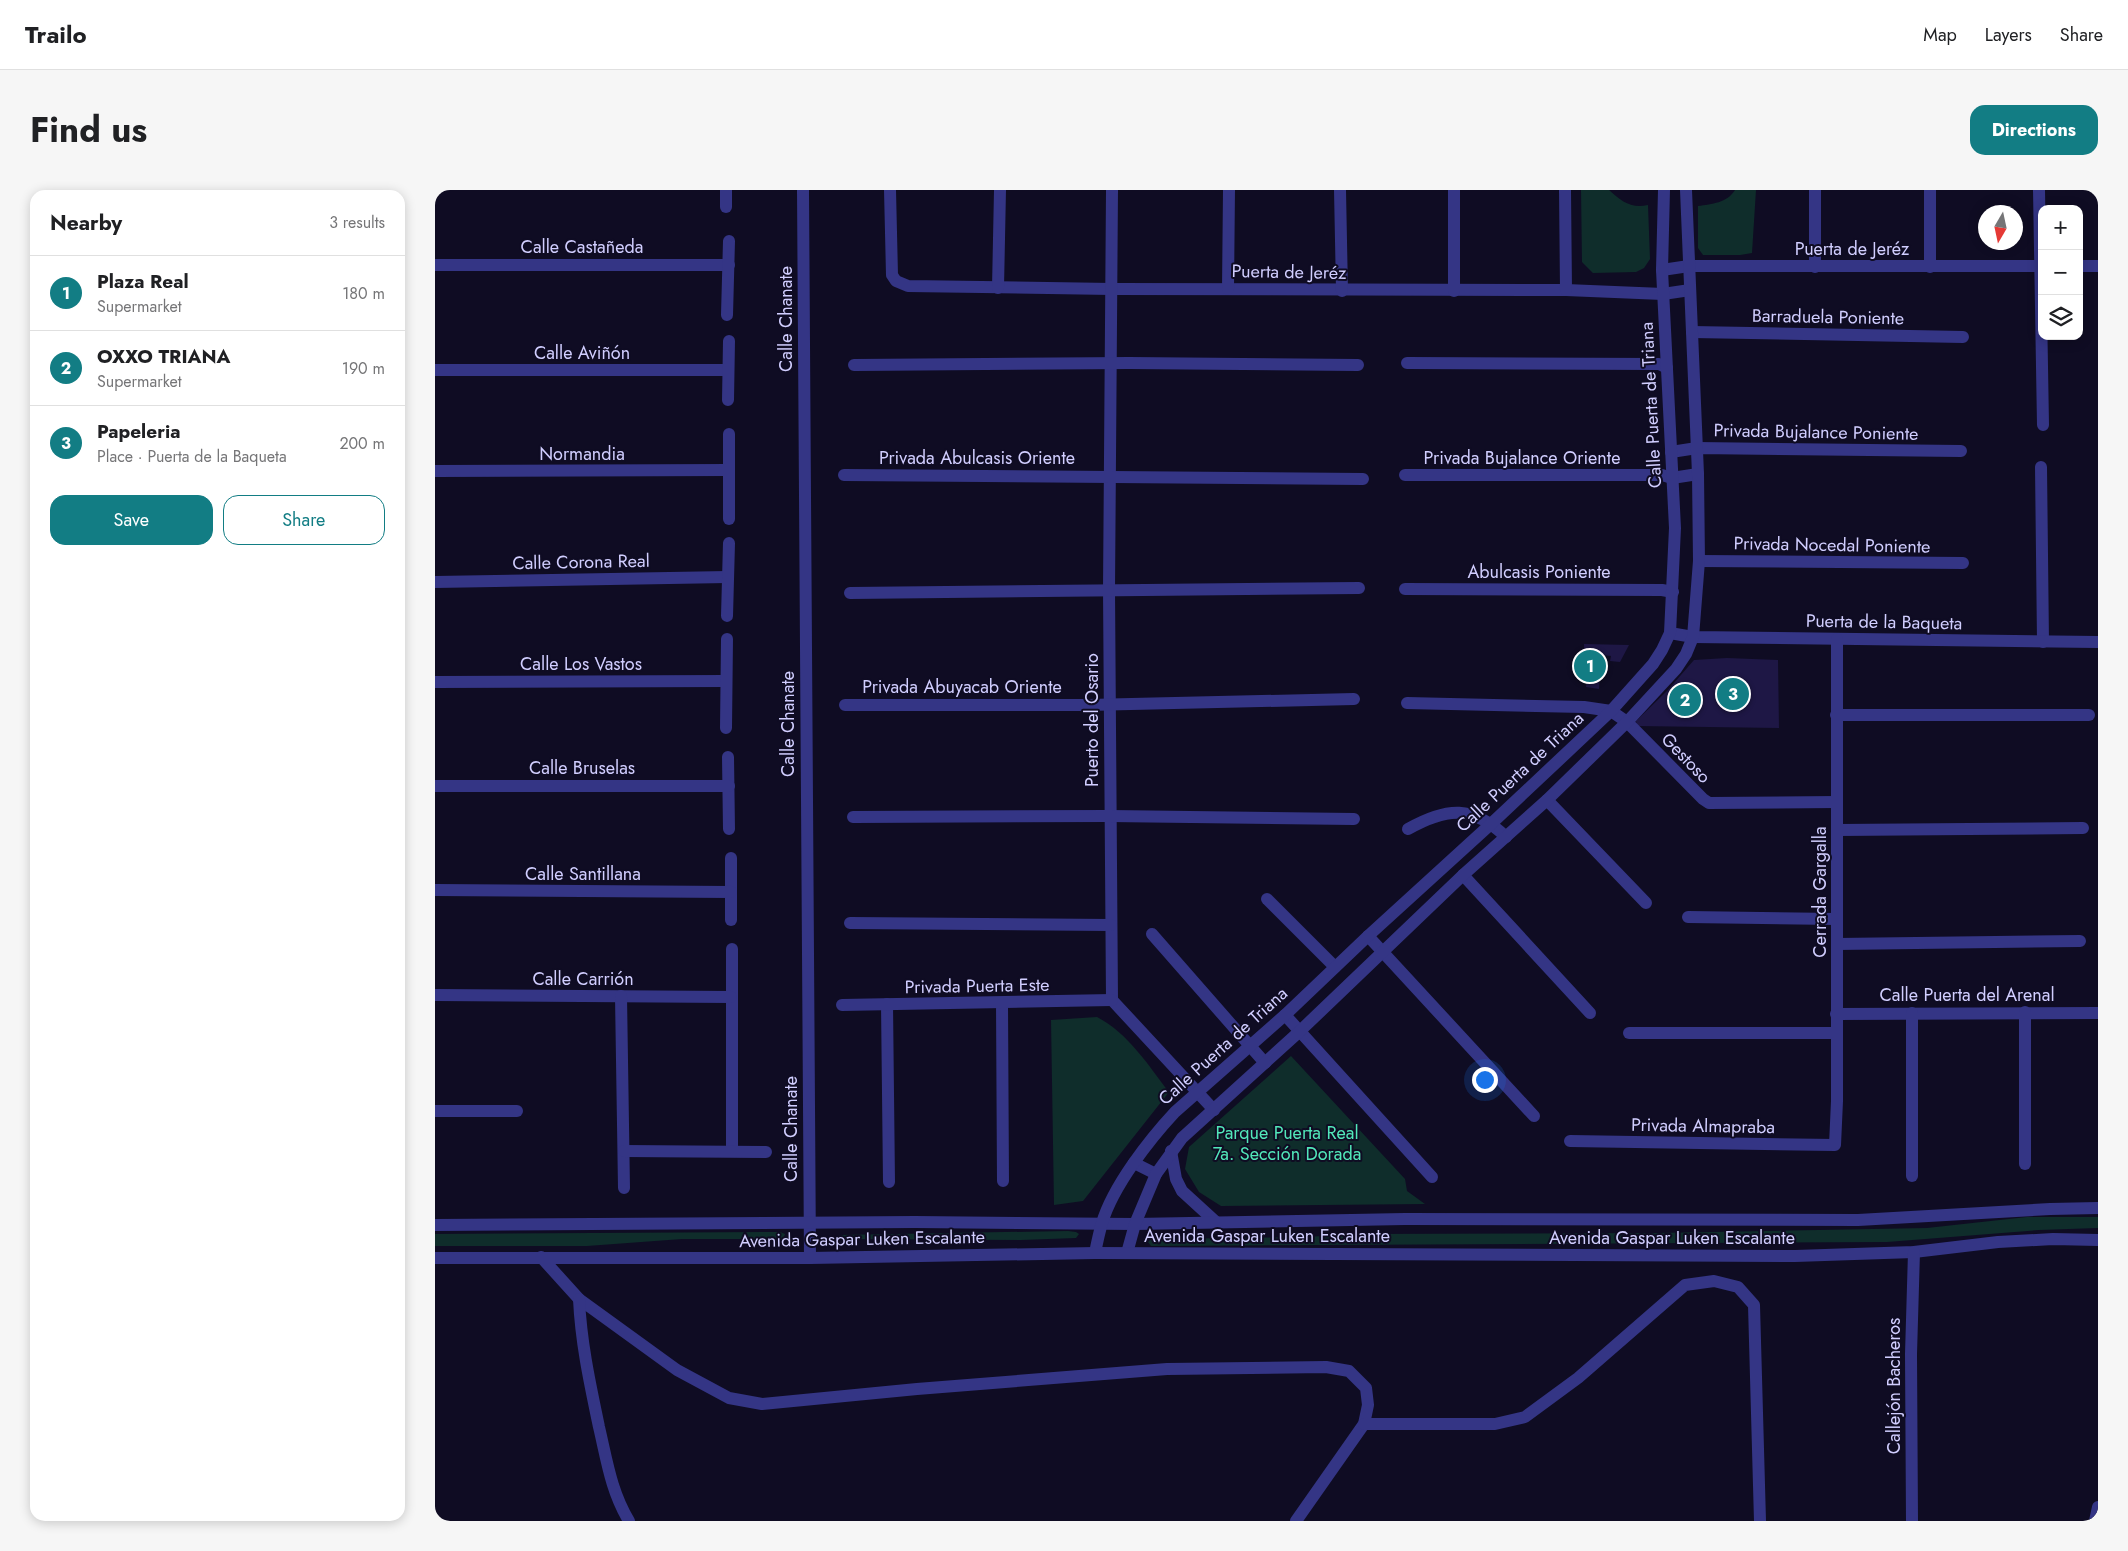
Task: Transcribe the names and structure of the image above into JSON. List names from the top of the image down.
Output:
{
  "streets": {
    "street": [
      "Calle Castañeda",
      "Puerta de Jeréz",
      "Barraduela Poniente",
      "Calle Chanate",
      "Calle Aviñón",
      "Calle Puerta de Triana",
      "Privada Bujalance Poniente",
      "Normandia",
      "Privada Abulcasis Oriente",
      "Privada Bujalance Oriente",
      "Privada Nocedal Poniente",
      "Calle Corona Real",
      "Abulcasis Poniente",
      "Puerta de la Baqueta",
      "Calle Los Vastos",
      "Privada Abuyacab Oriente",
      "Puerto del Osario",
      "Gestoso",
      "Calle Bruselas",
      "Calle Santillana",
      "Cerrada Gargalla",
      "Calle Carrión",
      "Privada Puerta Este",
      "Calle Puerta del Arenal",
      "Privada Almapraba",
      "Avenida Gaspar Luken Escalante",
      "Callejón Bacheros"
    ]
  },
  "crossings": [
    ["Puerta de Jeréz", "Calle Puerta de Triana"],
    ["Puerta de Jeréz", "Puerto del Osario"],
    ["Calle Chanate", "Avenida Gaspar Luken Escalante"],
    ["Calle Puerta de Triana", "Privada Bujalance Poniente"],
    ["Calle Puerta de Triana", "Privada Bujalance Oriente"],
    ["Calle Puerta de Triana", "Abulcasis Poniente"],
    ["Calle Puerta de Triana", "Puerta de la Baqueta"],
    ["Calle Puerta de Triana", "Gestoso"],
    ["Calle Puerta de Triana", "Avenida Gaspar Luken Escalante"],
    ["Privada Abulcasis Oriente", "Puerto del Osario"],
    ["Puerta de la Baqueta", "Cerrada Gargalla"],
    ["Privada Abuyacab Oriente", "Puerto del Osario"],
    ["Puerto del Osario", "Privada Puerta Este"],
    ["Gestoso", "Cerrada Gargalla"],
    ["Cerrada Gargalla", "Calle Puerta del Arenal"],
    ["Cerrada Gargalla", "Privada Almapraba"],
    ["Avenida Gaspar Luken Escalante", "Callejón Bacheros"]
  ],
  "parks": ["Parque Puerta Real 7a. Sección Dorada"],
  "north": "bottom",
  "page": {
    "header": "Trailo",
    "nav": ["Map", "Layers", "Share"],
    "title": "Find us",
    "buttons": [
      "Directions",
      ["Save", "Share"]
    ],
    "heading": ["Nearby", "3 results"],
    "map_buttons": ["+", "−"],
    "list": [
      {
        "mark": "1",
        "name": "Plaza Real",
        "note": "Supermarket",
        "value": "180 m"
      },
      {
        "mark": "2",
        "name": "OXXO TRIANA",
        "note": "Supermarket",
        "value": "190 m"
      },
      {
        "mark": "3",
        "name": "Papeleria",
        "note": "Place · Puerta de la Baqueta",
        "value": "200 m"
      }
    ],
    "pins": ["1", "3", "2"]
  }
}
